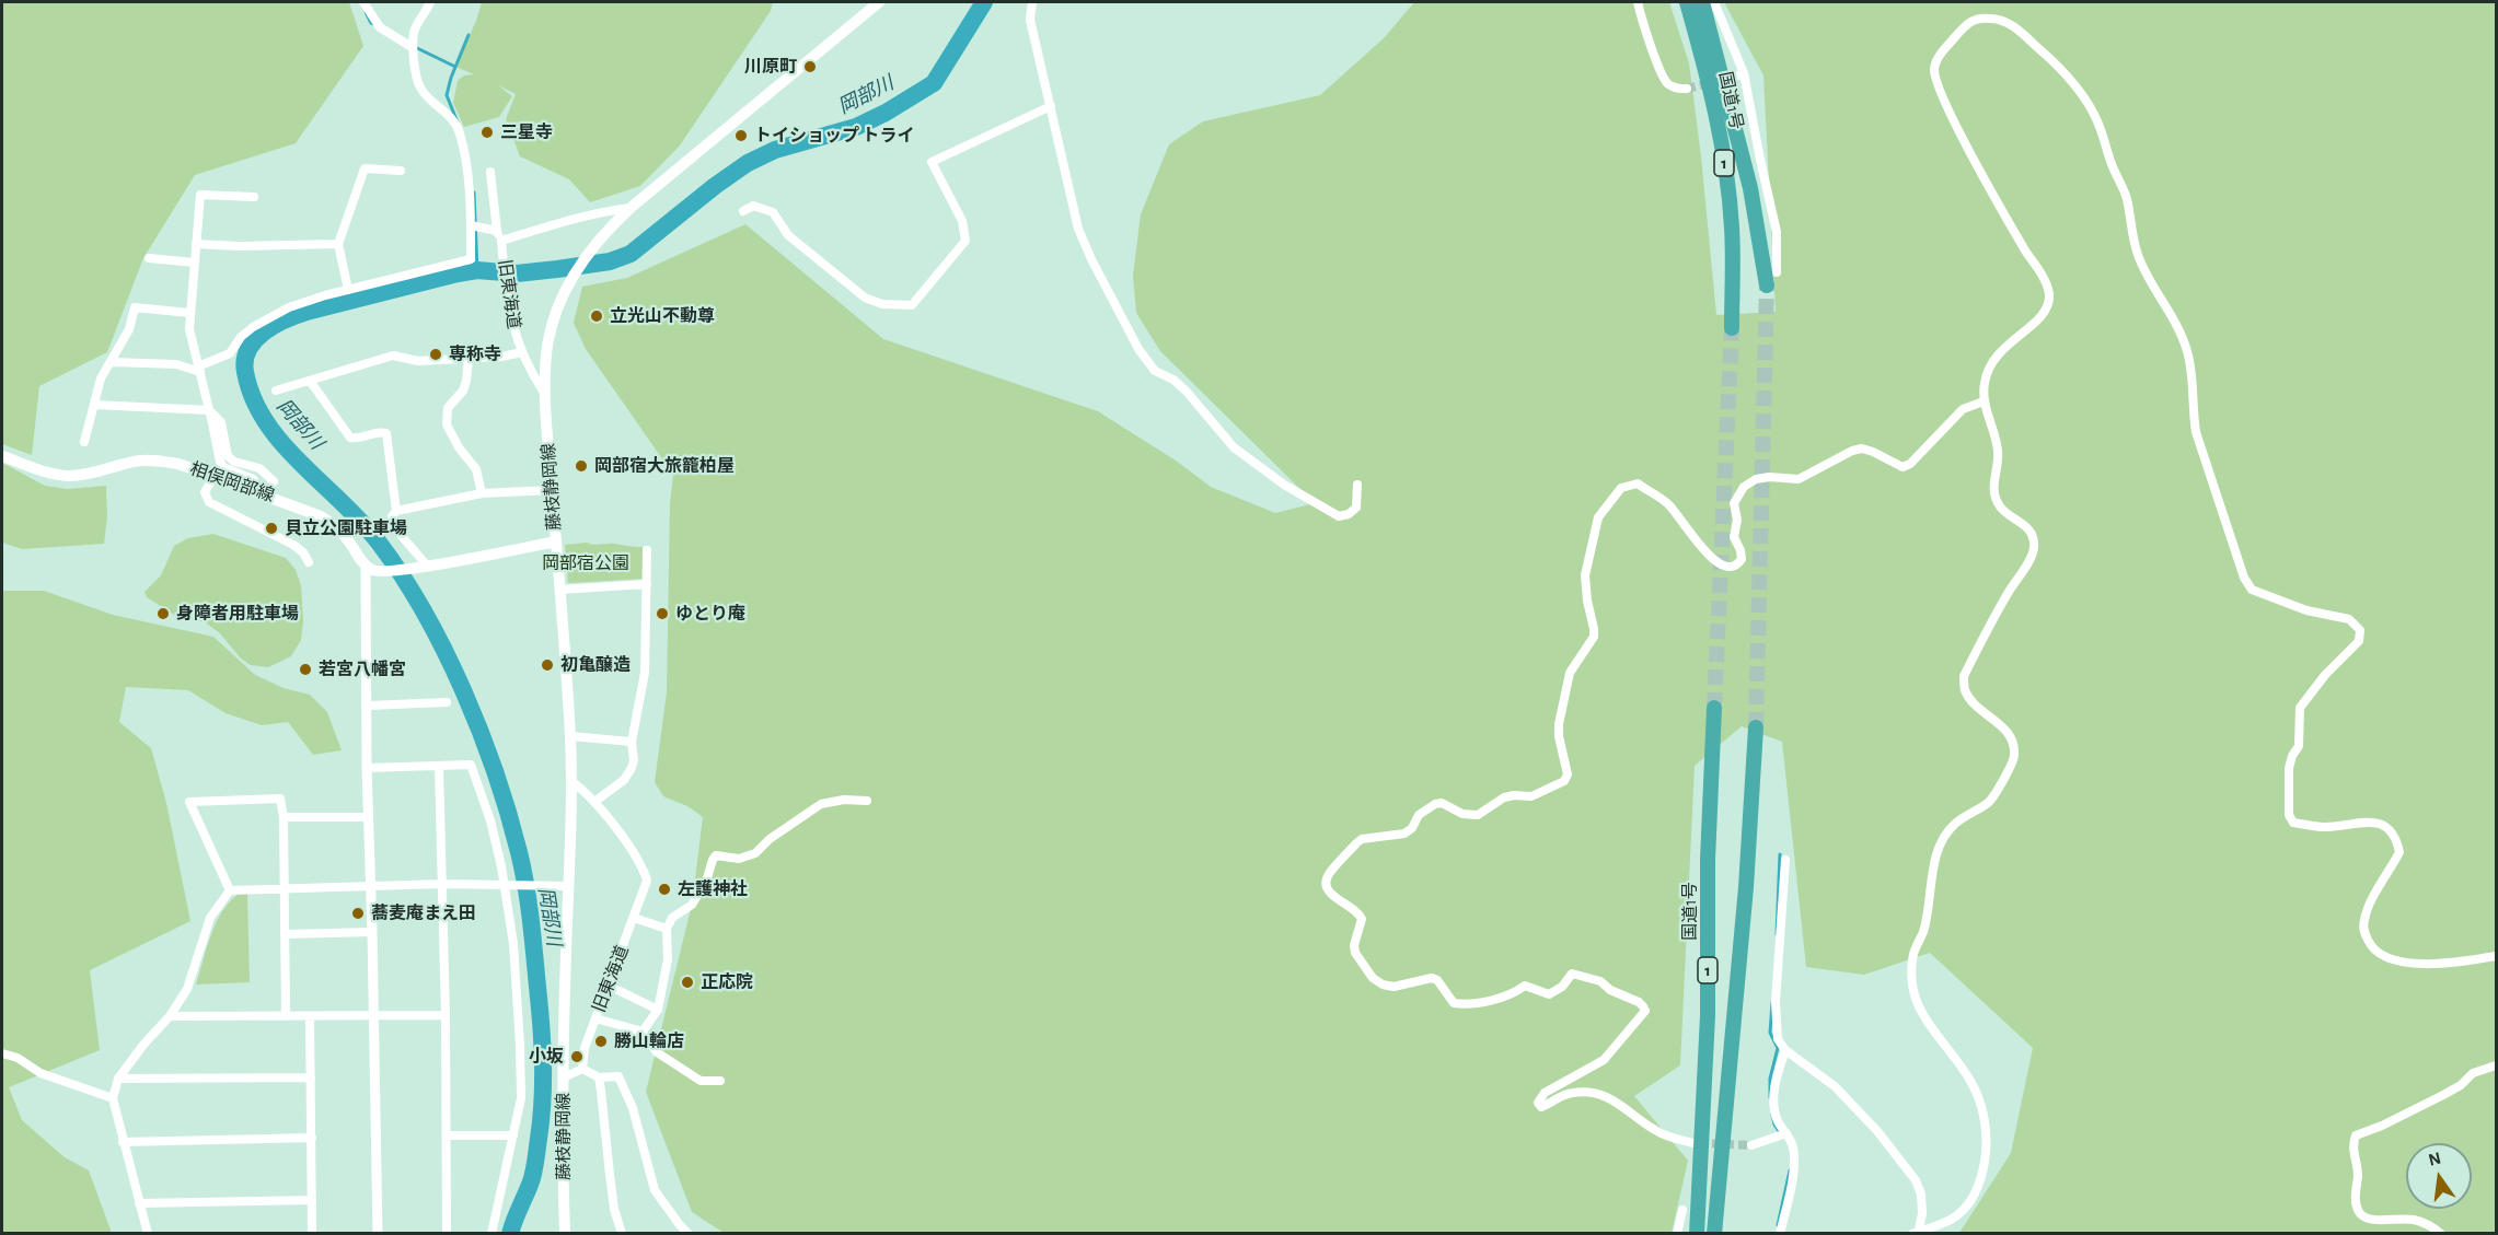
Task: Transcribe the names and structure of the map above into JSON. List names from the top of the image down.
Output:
{
  "streets": {
    "highway": ["国道1号", "1"],
    "main road": ["相俣岡部線", "藤枝静岡線"],
    "street": ["旧東海道"]
  },
  "crossings": [
    ["旧東海道", "藤枝静岡線"]
  ],
  "water": ["岡部川"],
  "parks": ["岡部宿公園"],
  "places": [
    "川原町",
    "三星寺",
    "トイショップ トライ",
    "立光山不動尊",
    "専称寺",
    "岡部宿大旅籠柏屋",
    "貝立公園駐車場",
    "身障者用駐車場",
    "ゆとり庵",
    "初亀醸造",
    "若宮八幡宮",
    "左護神社",
    "蕎麦庵まえ田",
    "正応院",
    "勝山輪店",
    "小坂"
  ],
  "north": "top"
}
